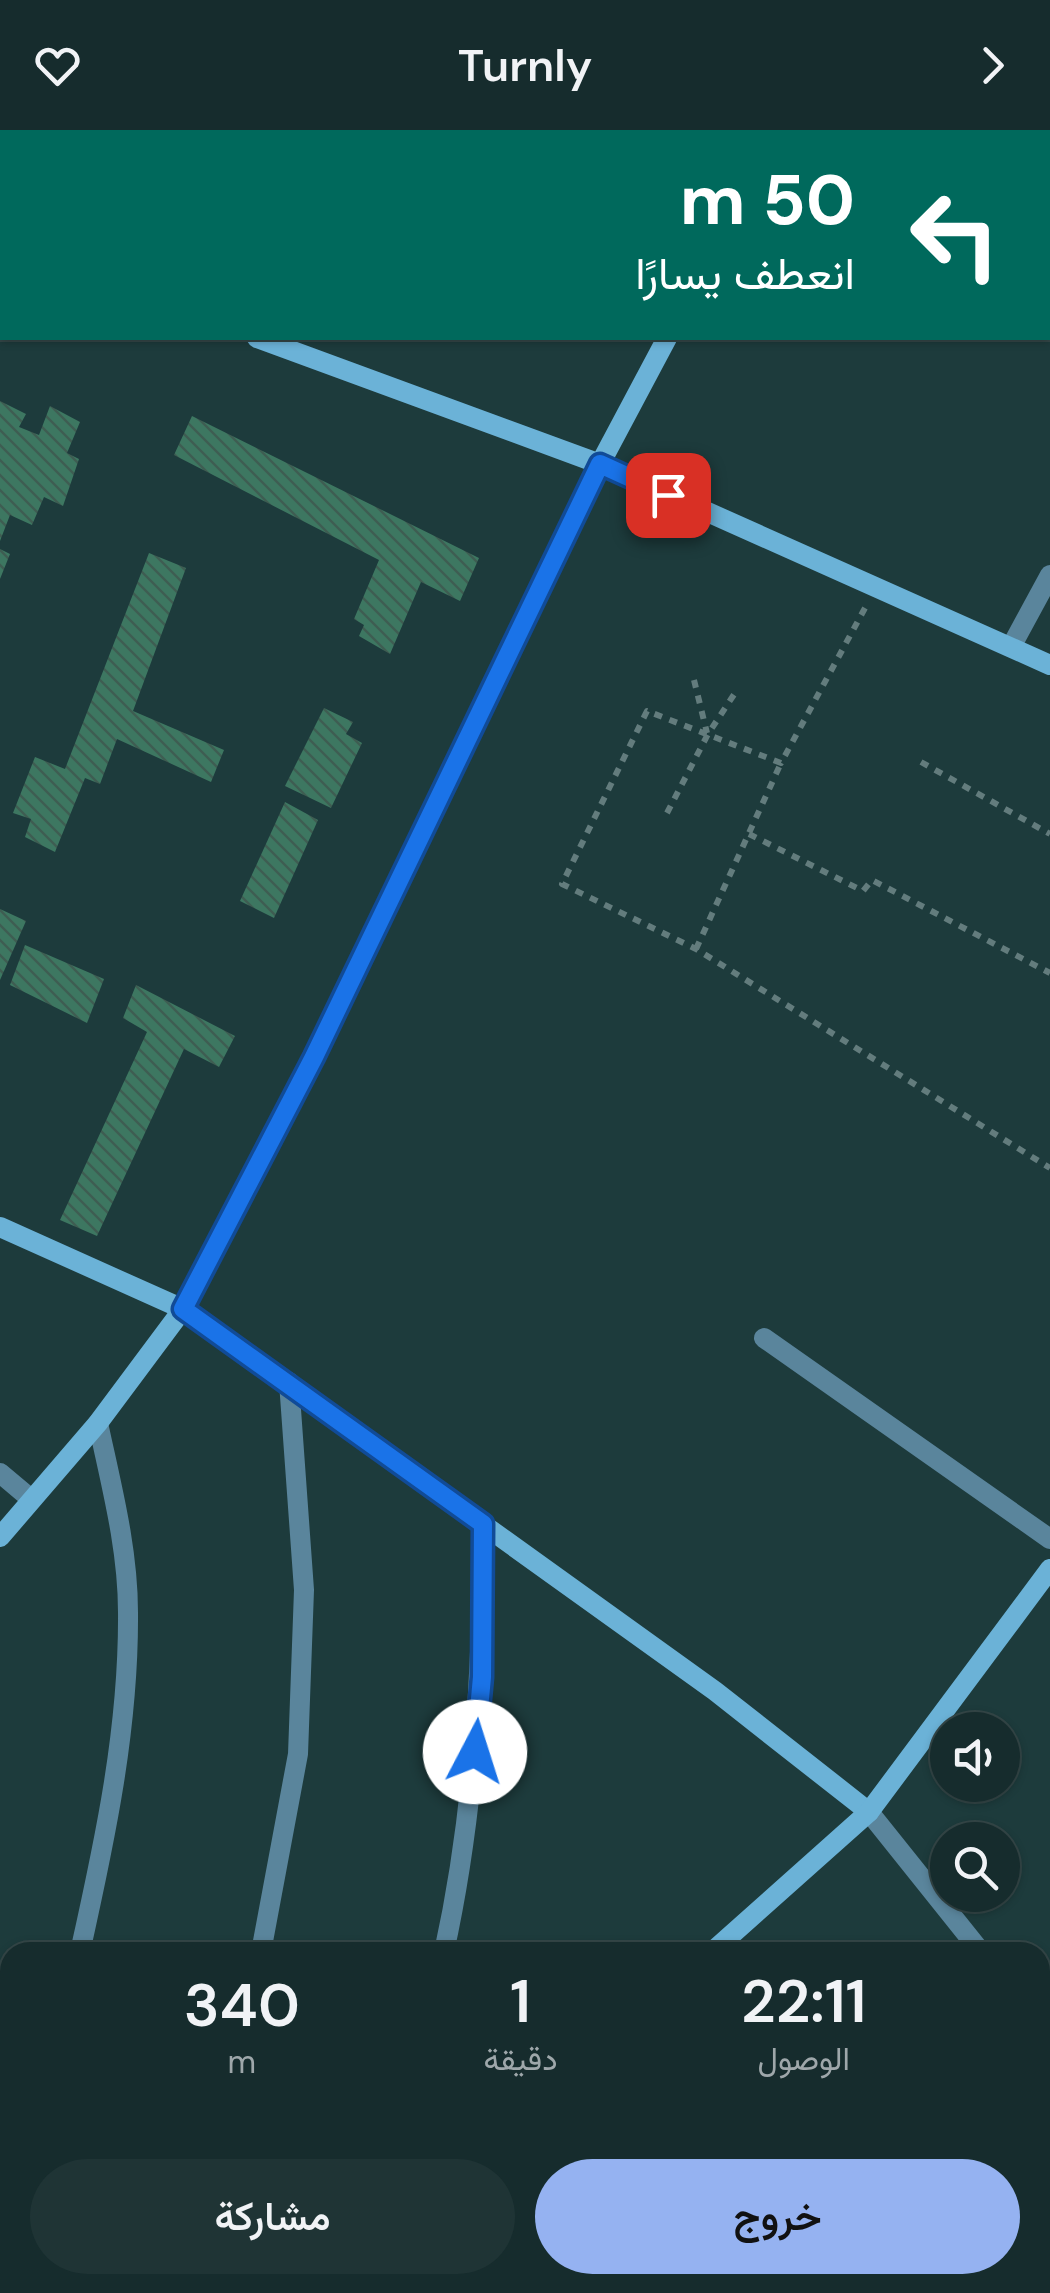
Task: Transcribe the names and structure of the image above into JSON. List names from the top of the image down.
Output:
{
  "page": {
    "header": "Turnly",
    "turn": ["50 m", "انعطف يسارًا"],
    "eta": [
      "22:11",
      "الوصول",
      "1",
      "دقيقة",
      "340",
      "m"
    ],
    "buttons": ["خروج", "مشاركة"]
  }
}
